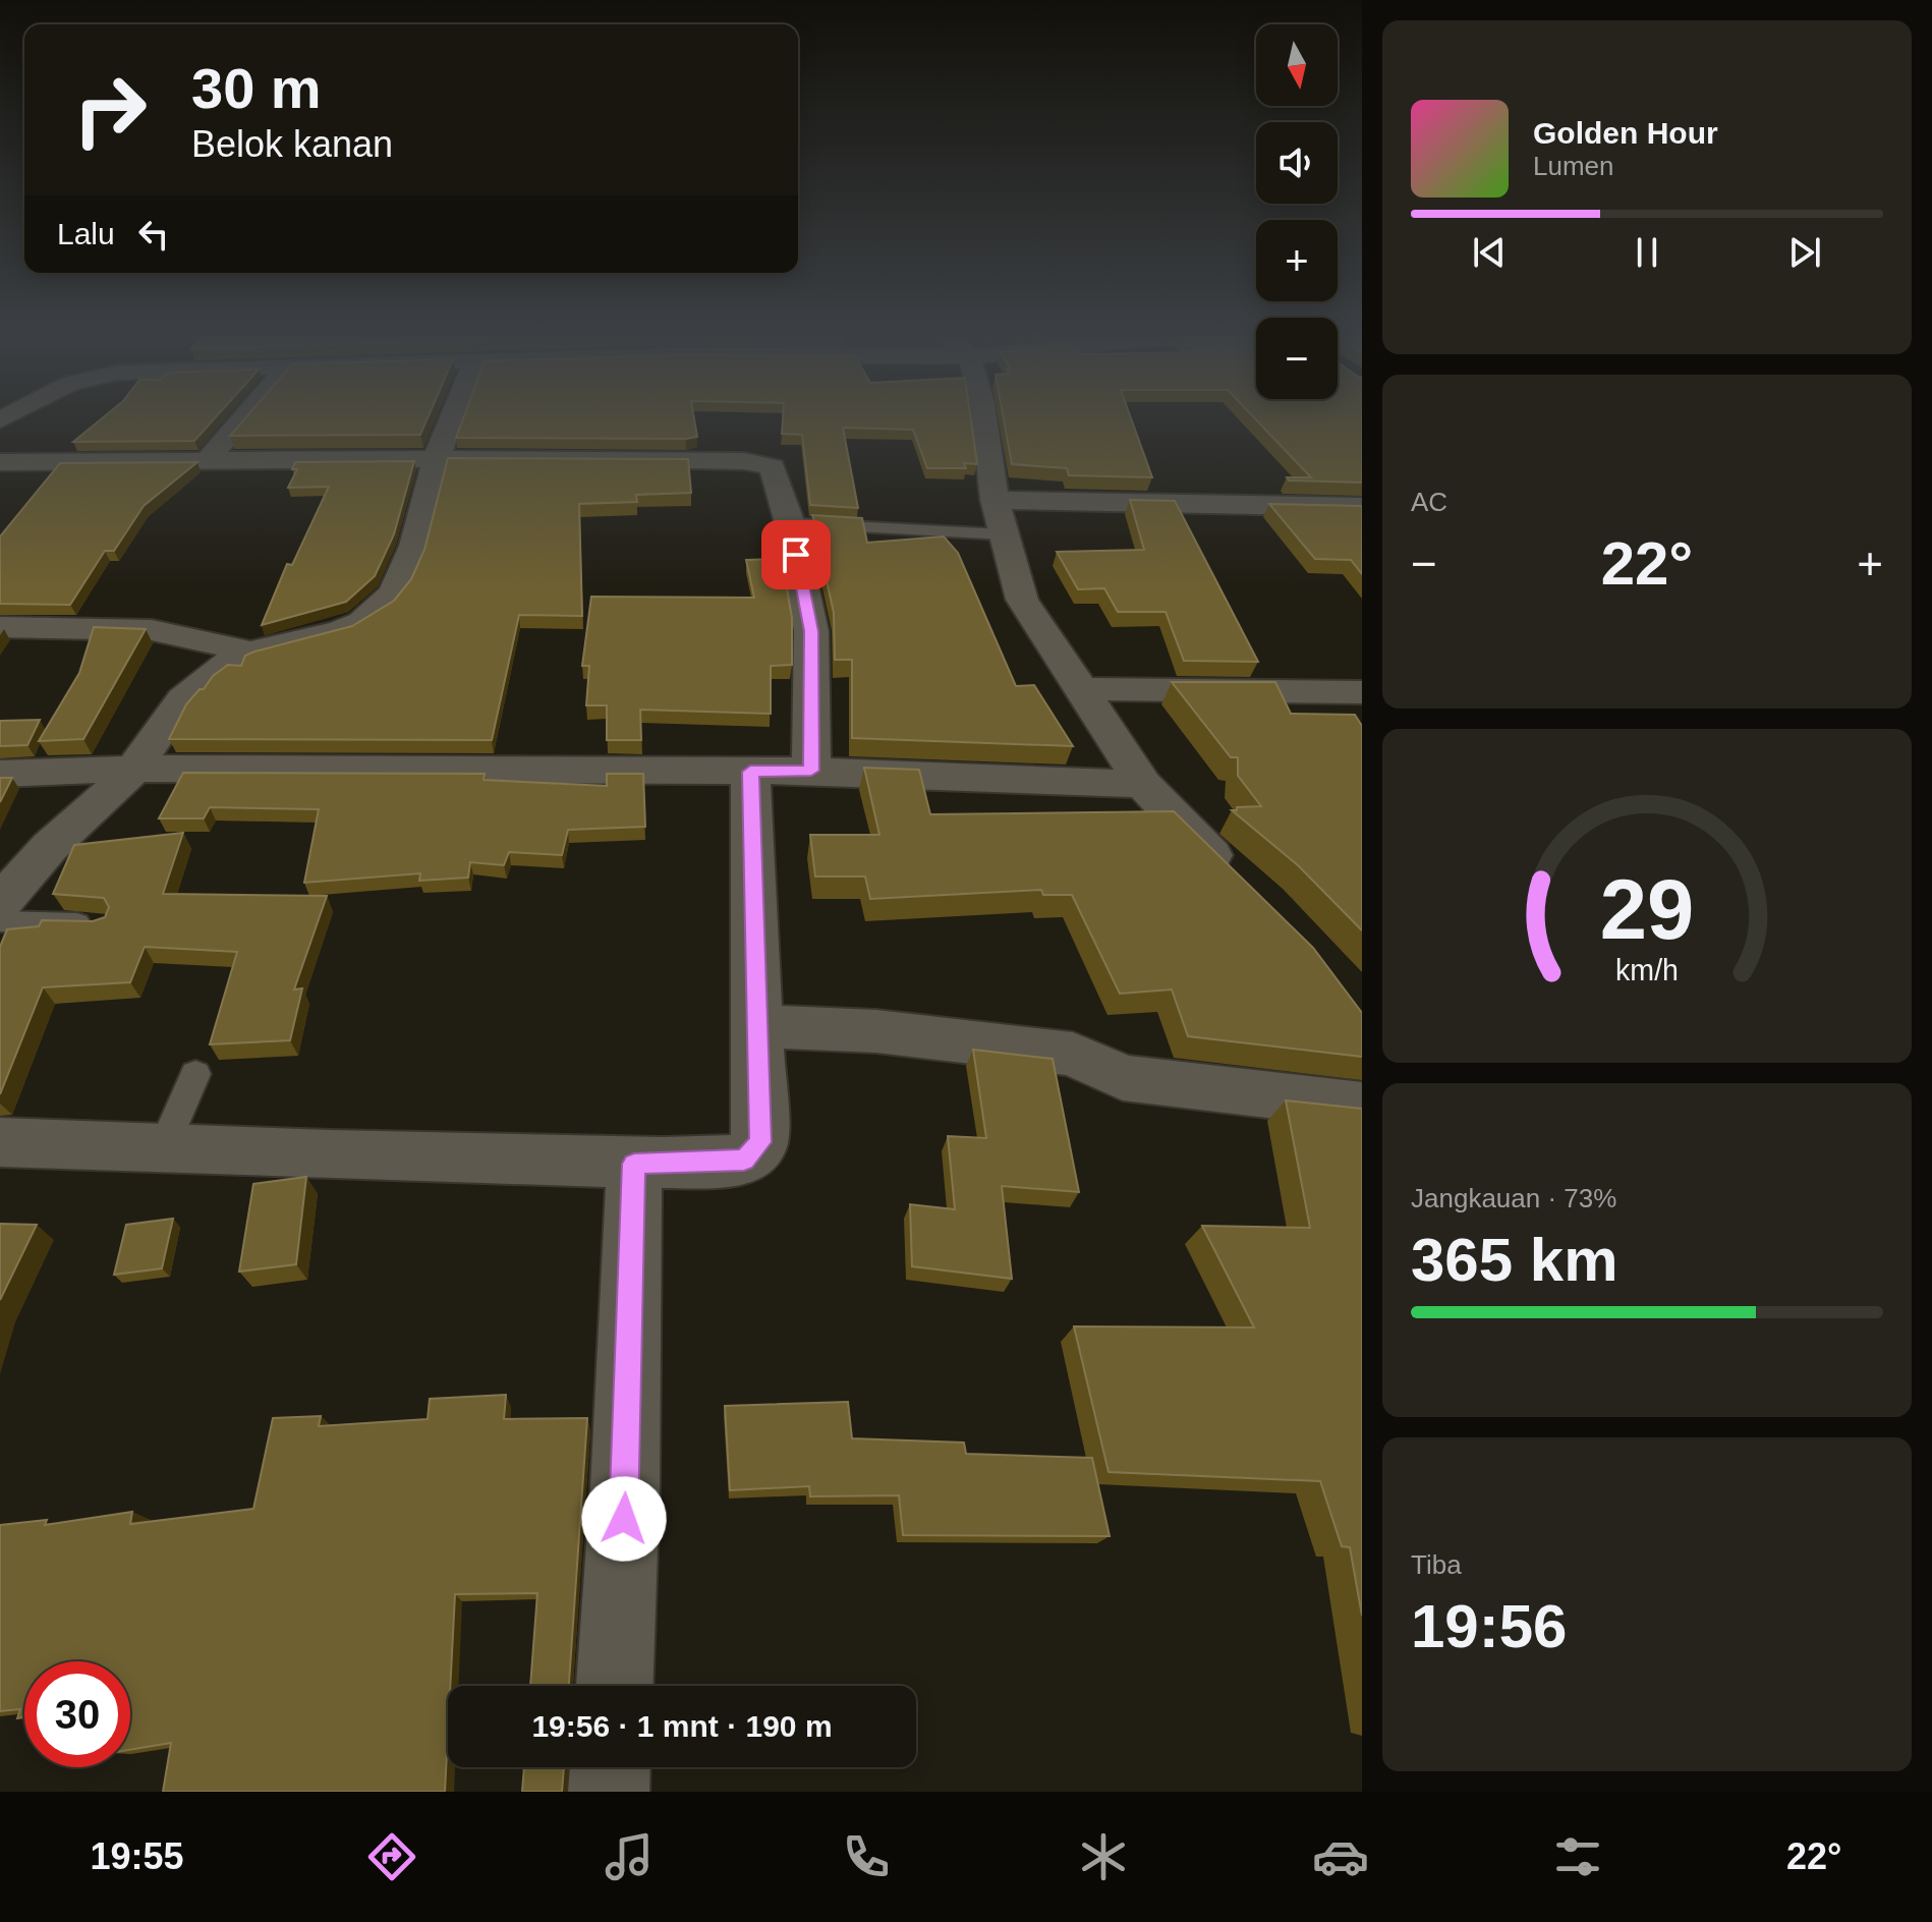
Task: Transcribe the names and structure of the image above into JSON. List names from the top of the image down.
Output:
{
  "north": "bottom",
  "page": {
    "map_buttons": ["+", "−"],
    "turn": ["30 m", "Belok kanan"],
    "song": ["Golden Hour", "Lumen"],
    "then": "Lalu",
    "tile": [
      "AC",
      ["Jangkauan · 73%", "365 km"],
      ["Tiba", "19:56"]
    ],
    "heat": ["−", "22°", "+"],
    "limit": "30",
    "trip": "19:56 · 1 mnt · 190 m",
    "tabs": ["19:55", "22°"],
    "gauge": ["29", "km/h"]
  }
}
